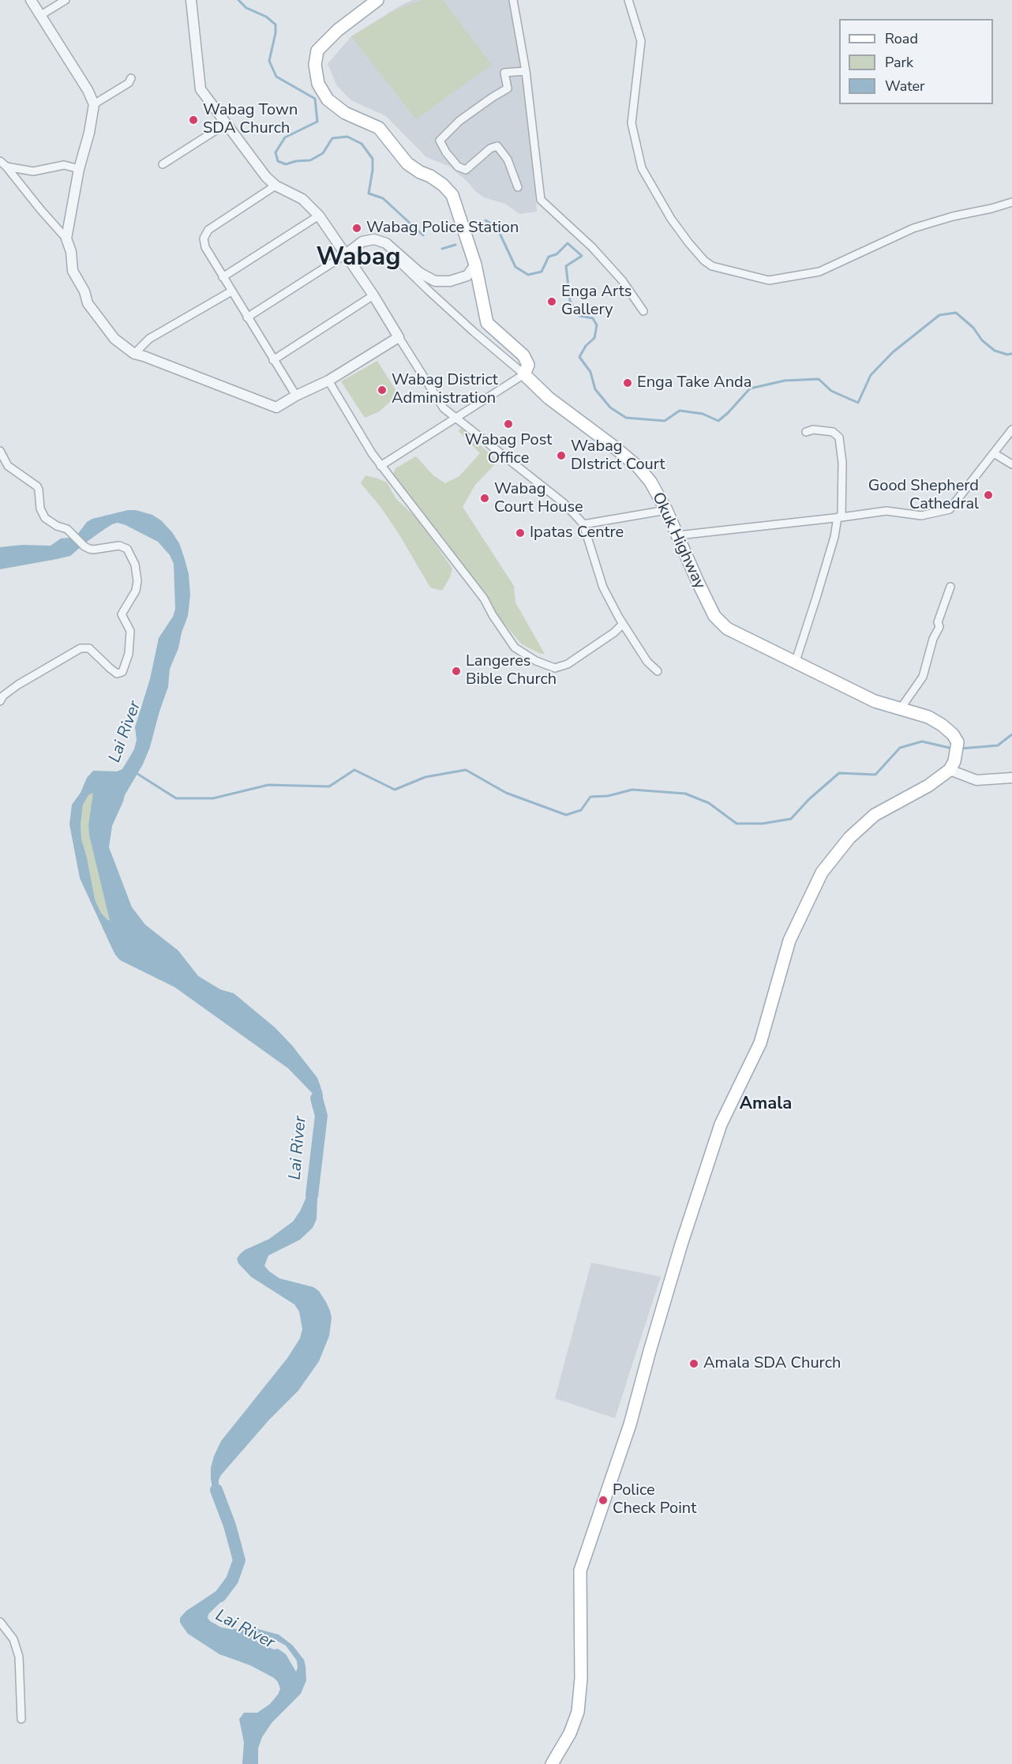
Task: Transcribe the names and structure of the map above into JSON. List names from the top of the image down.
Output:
{
  "streets": {
    "main road": ["Okuk Highway"]
  },
  "districts": ["Wabag", "Amala"],
  "water": ["Lai River"],
  "places": [
    "Wabag Town SDA Church",
    "Wabag Police Station",
    "Enga Arts Gallery",
    "Enga Take Anda",
    "Wabag District Administration",
    "Wabag Post Office",
    "Wabag DIstrict Court",
    "Good Shepherd Cathedral",
    "Wabag Court House",
    "Ipatas Centre",
    "Langeres Bible Church",
    "Amala SDA Church",
    "Police Check Point"
  ],
  "legend": ["Road", "Park", "Water"]
}
